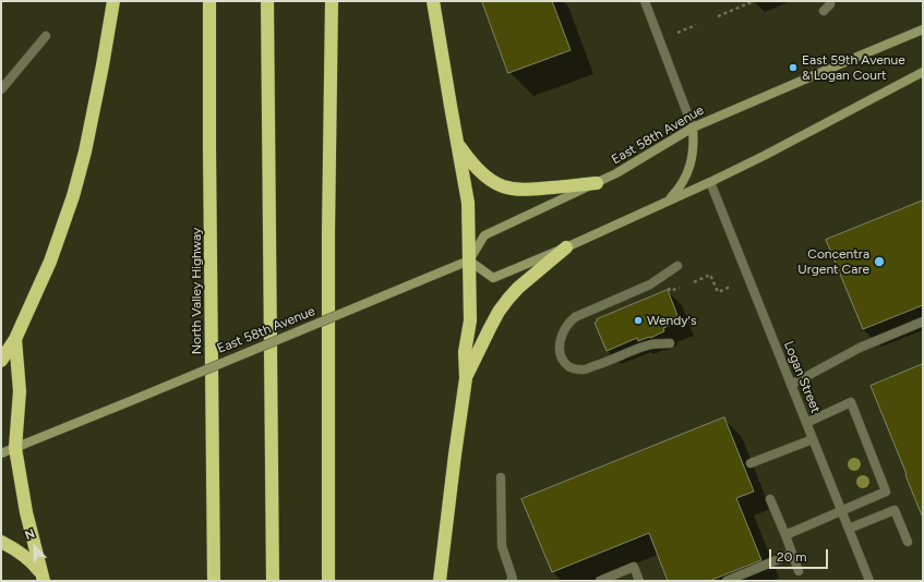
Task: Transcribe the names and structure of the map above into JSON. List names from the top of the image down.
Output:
{
  "streets": {
    "highway": ["North Valley Highway"],
    "main road": ["East 58th Avenue"],
    "street": ["Logan Street"]
  },
  "places": ["East 59th Avenue & Logan Court", "Concentra Urgent Care", "Wendy's"],
  "scale_bar": "20 m",
  "north": "top"
}
